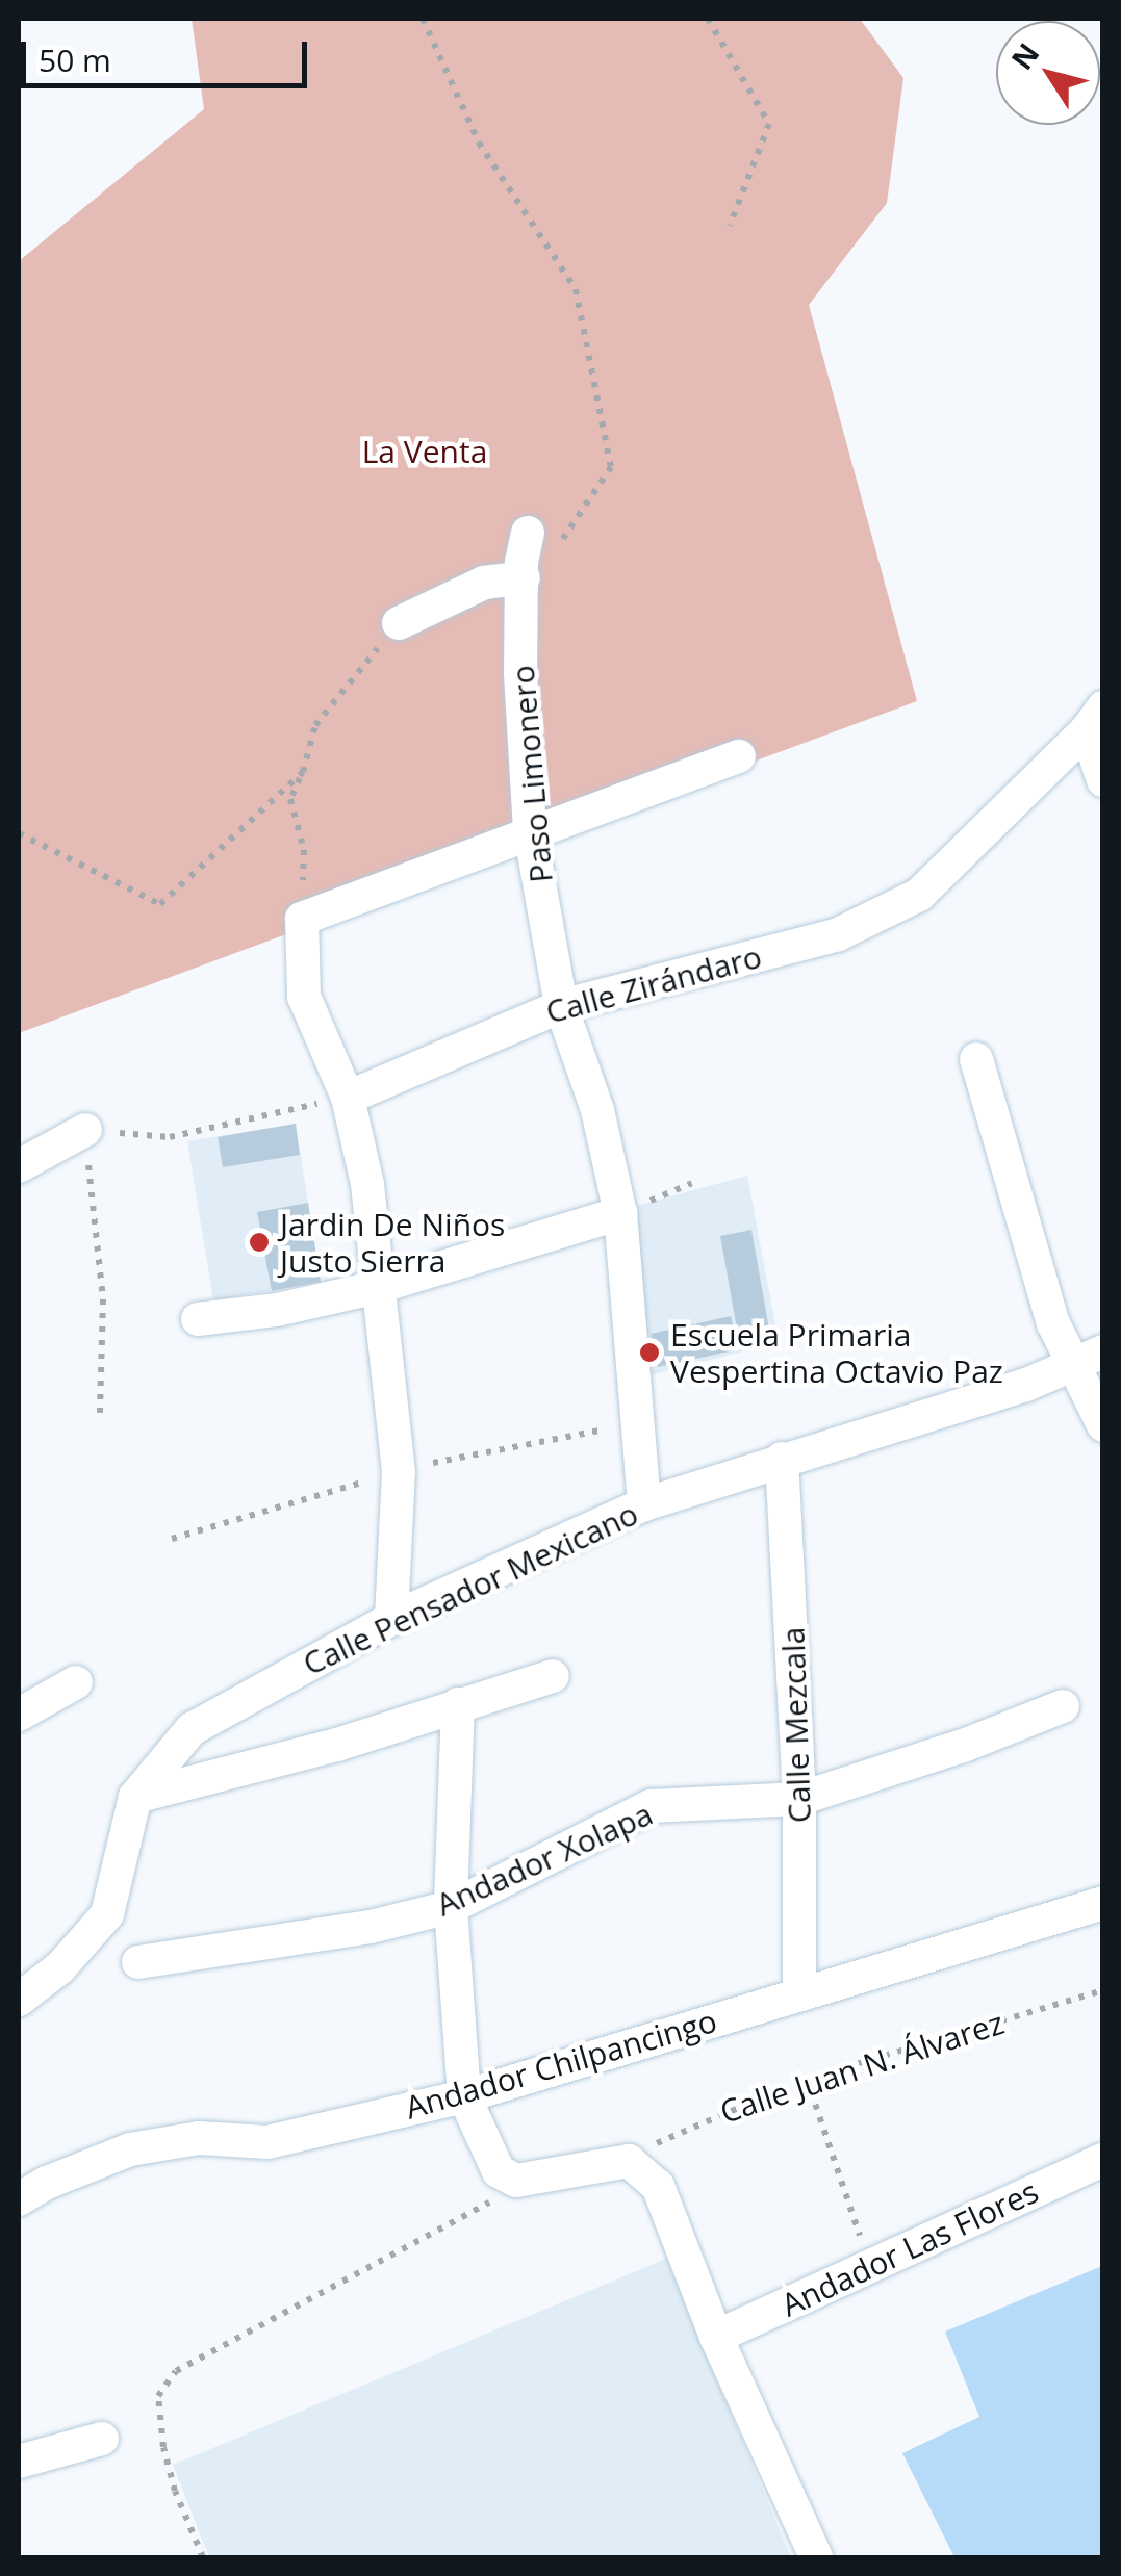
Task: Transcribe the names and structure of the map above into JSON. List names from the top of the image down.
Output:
{
  "streets": {
    "street": [
      "Paso Limonero",
      "Calle Zirándaro",
      "Calle Pensador Mexicano",
      "Calle Mezcala",
      "Andador Xolapa",
      "Andador Chilpancingo",
      "Andador Las Flores"
    ],
    "path": ["Calle Juan N. Álvarez"]
  },
  "crossings": [
    ["Paso Limonero", "Calle Zirándaro"],
    ["Paso Limonero", "Calle Pensador Mexicano"],
    ["Calle Pensador Mexicano", "Calle Mezcala"],
    ["Calle Mezcala", "Andador Xolapa"],
    ["Calle Mezcala", "Andador Chilpancingo"]
  ],
  "parks": ["La Venta"],
  "places": ["Jardin De Niños Justo Sierra", "Escuela Primaria Vespertina Octavio Paz"],
  "scale_bar": "50 m",
  "north": "top left"
}
